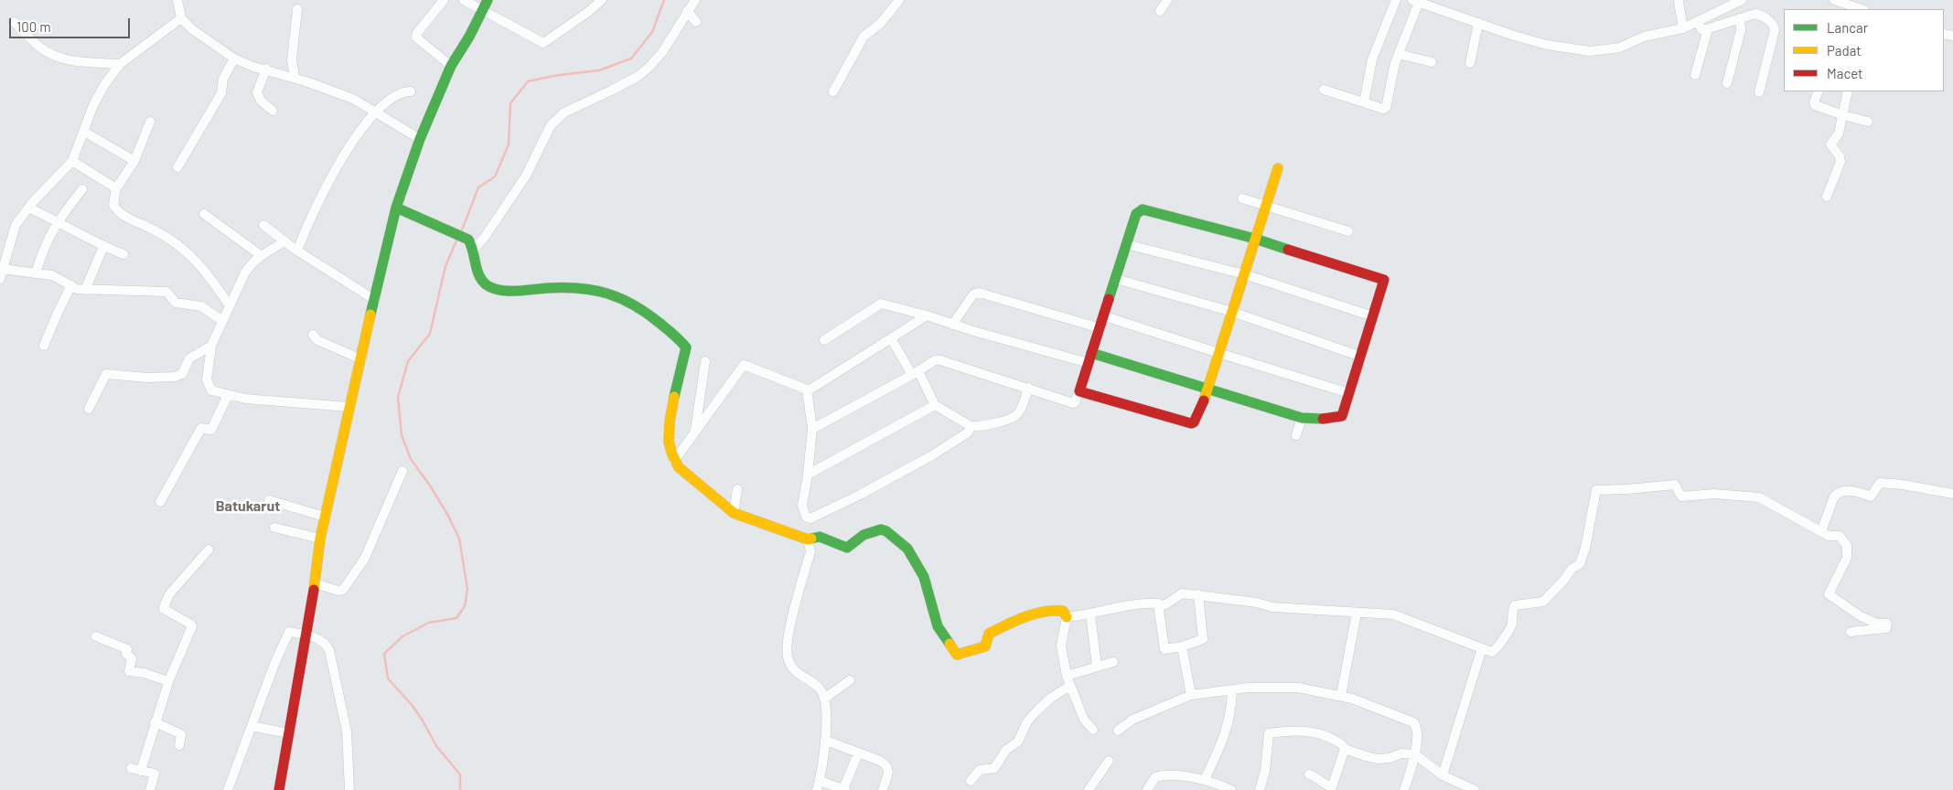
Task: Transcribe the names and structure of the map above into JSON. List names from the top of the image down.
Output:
{
  "districts": ["Batukarut"],
  "legend": ["Lancar", "Padat", "Macet"],
  "scale_bar": "100 m"
}
